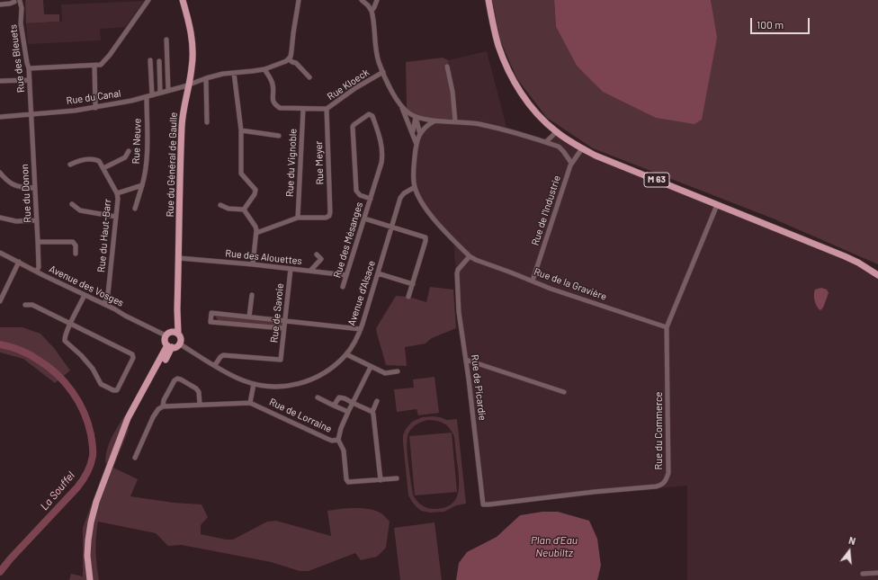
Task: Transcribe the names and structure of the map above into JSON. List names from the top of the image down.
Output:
{
  "streets": {
    "main road": ["Rue du Général de Gaulle", "M 63"],
    "street": [
      "Rue des Bleuets",
      "Rue Kloeck",
      "Rue du Canal",
      "Rue Neuve",
      "Rue du Vignoble",
      "Rue Meyer",
      "Rue du Donon",
      "Rue de l'Industrie",
      "Rue du Haut-Barr",
      "Rue des Mésanges",
      "Rue des Alouettes",
      "Rue de la Gravière",
      "Avenue des Vosges",
      "Avenue d'Alsace",
      "Rue de Savoie",
      "Rue de Picardie",
      "Rue de Lorraine",
      "Rue du Commerce"
    ]
  },
  "crossings": [
    ["Rue des Bleuets", "Rue du Canal"],
    ["Rue des Bleuets", "Rue du Donon"],
    ["Rue Kloeck", "Rue du Canal"],
    ["Rue Kloeck", "Rue du Vignoble"],
    ["Rue Kloeck", "Rue Meyer"],
    ["Rue du Canal", "Rue Neuve"],
    ["Rue du Canal", "Rue du Général de Gaulle"],
    ["Rue du Canal", "Rue du Donon"],
    ["Rue du Vignoble", "Rue Meyer"],
    ["Rue du Général de Gaulle", "Rue des Alouettes"],
    ["Rue du Général de Gaulle", "Avenue des Vosges"],
    ["Rue du Général de Gaulle", "Avenue d'Alsace"],
    ["M 63", "Rue de l'Industrie"],
    ["M 63", "Rue du Commerce"],
    ["Rue du Donon", "Avenue des Vosges"],
    ["Rue de l'Industrie", "Rue de la Gravière"],
    ["Rue du Haut-Barr", "Avenue des Vosges"],
    ["Rue des Mésanges", "Rue des Alouettes"],
    ["Rue des Alouettes", "Rue de Savoie"],
    ["Rue de la Gravière", "Avenue d'Alsace"],
    ["Rue de la Gravière", "Rue de Picardie"],
    ["Rue de la Gravière", "Rue du Commerce"],
    ["Avenue des Vosges", "Avenue d'Alsace"],
    ["Avenue d'Alsace", "Rue de Savoie"],
    ["Rue de Picardie", "Rue du Commerce"]
  ],
  "water": ["La Souffel", "Plan d'Eau Neubiltz"],
  "scale_bar": "100 m",
  "north": "top"
}
